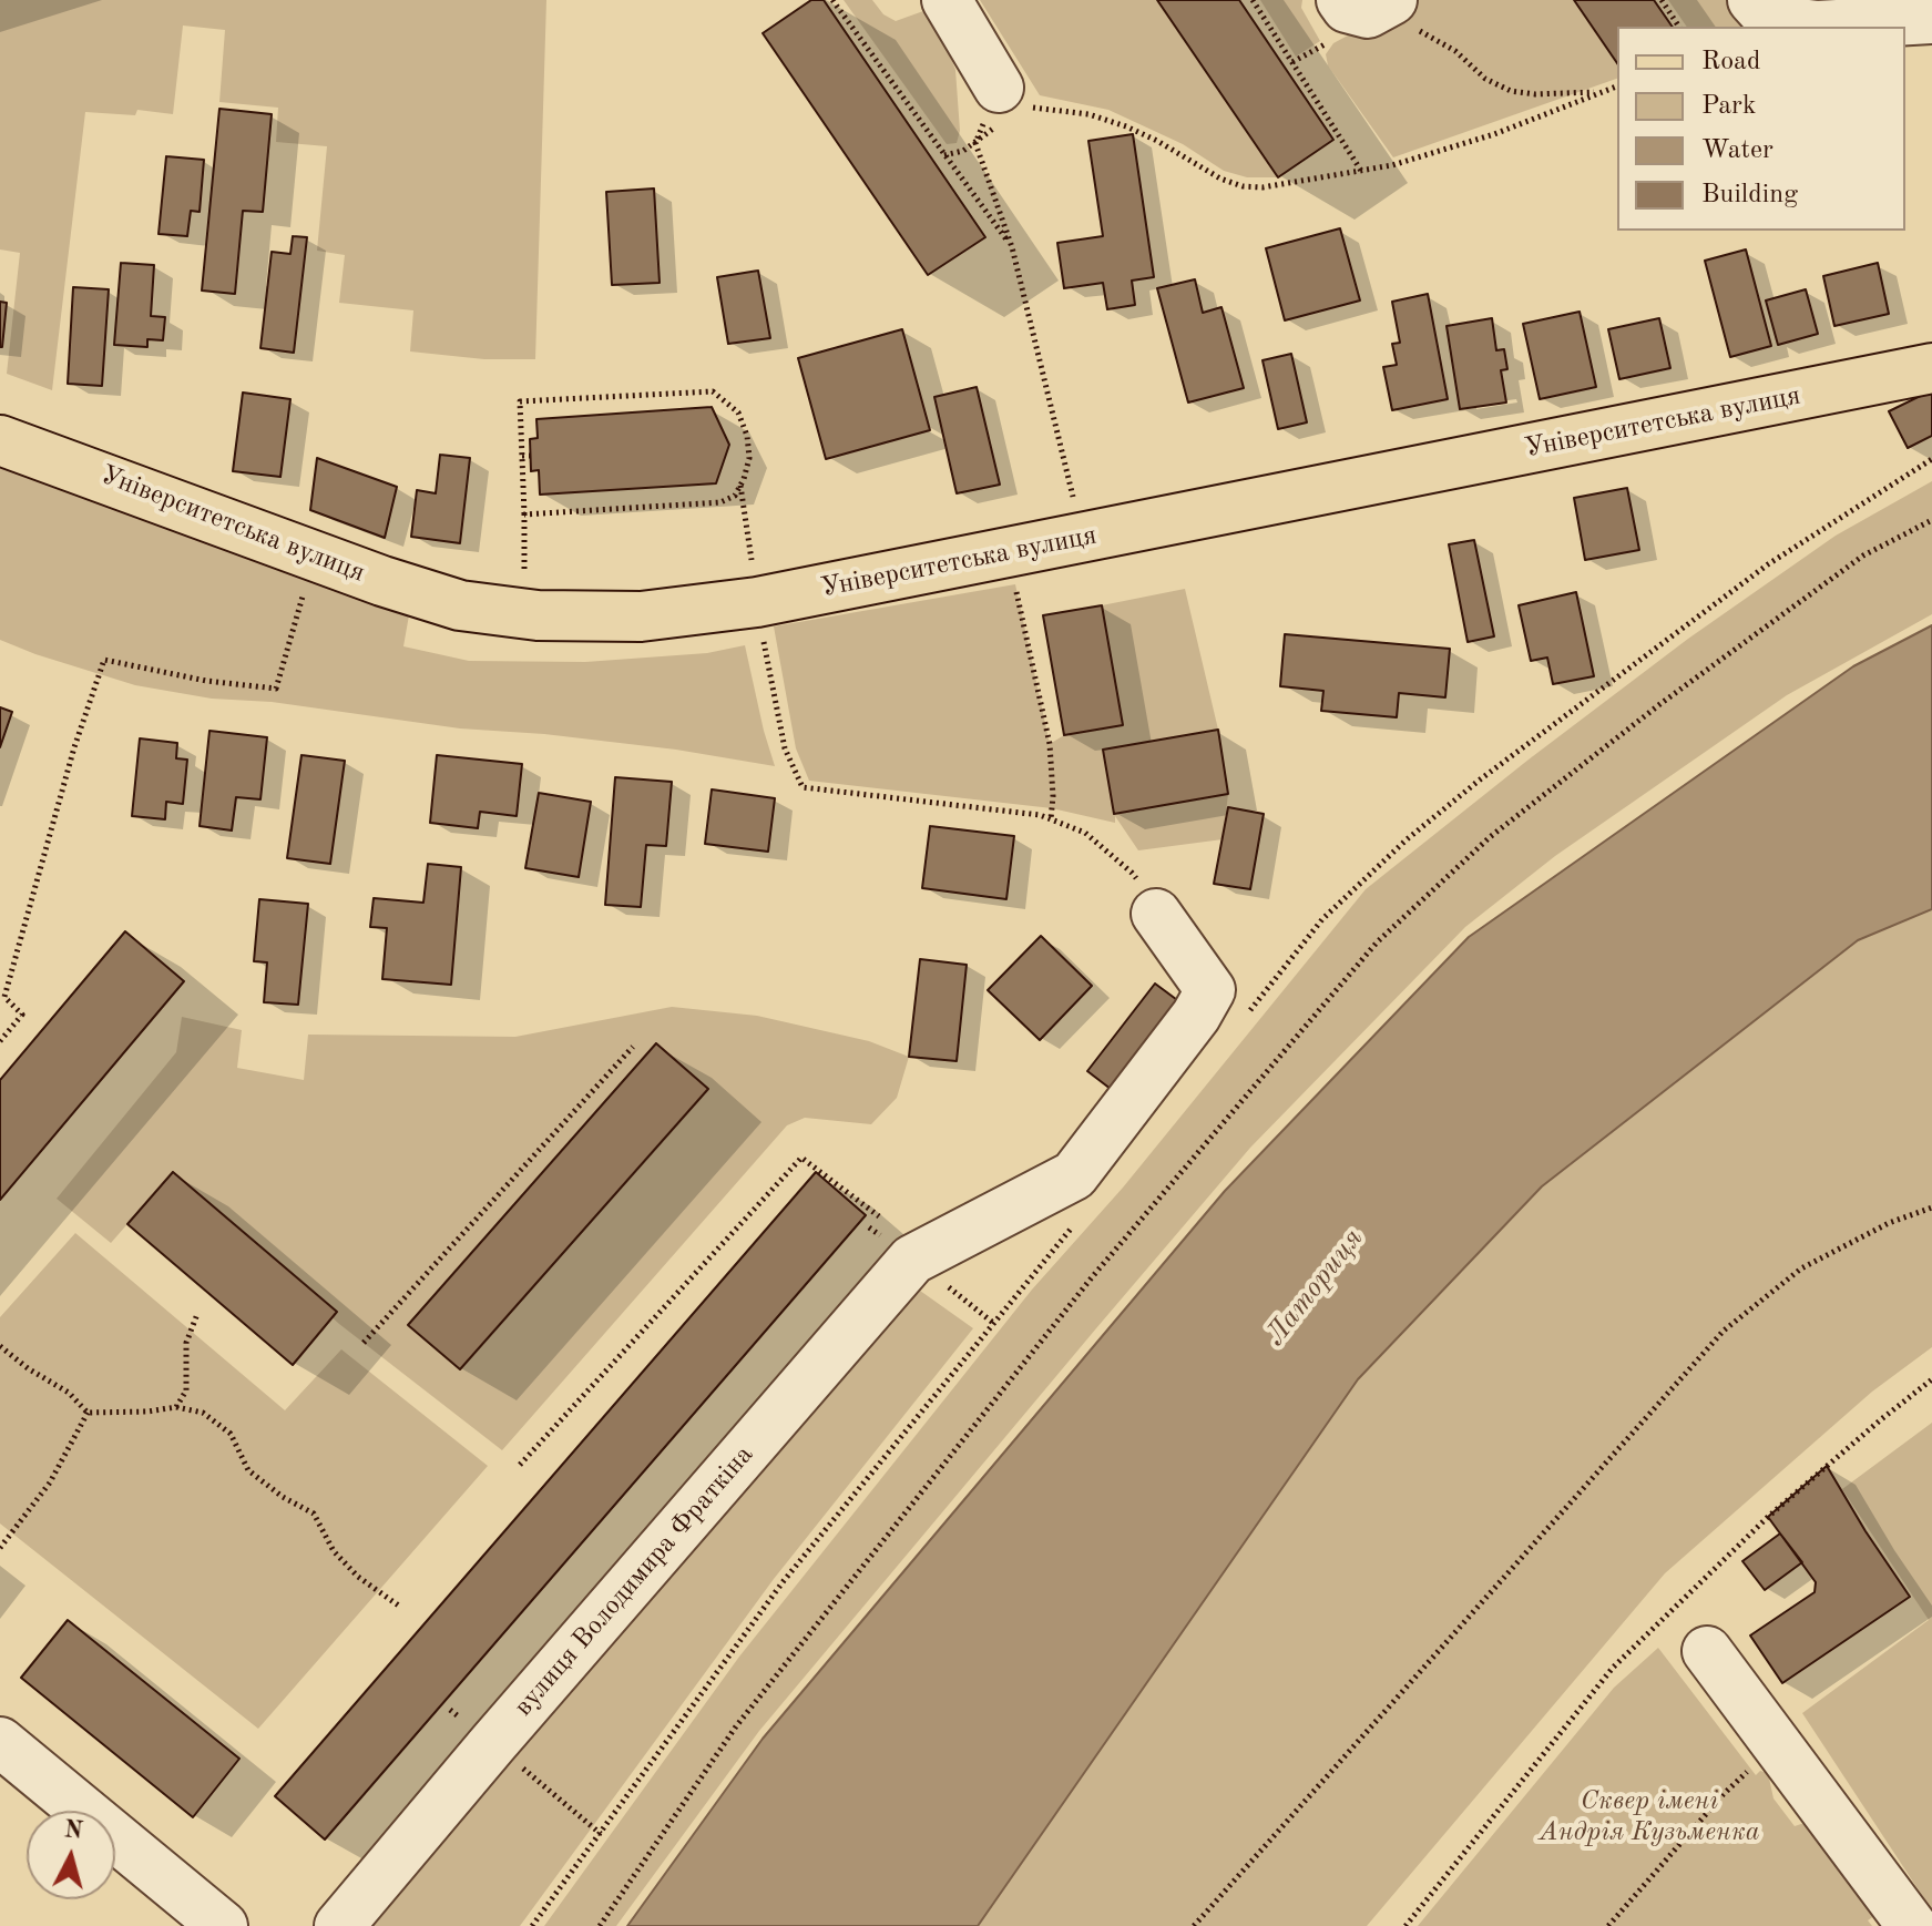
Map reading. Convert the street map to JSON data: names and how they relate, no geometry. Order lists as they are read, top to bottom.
{
  "streets": {
    "main road": ["Університетська вулиця"],
    "street": ["вулиця Володимира Фраткіна"]
  },
  "water": ["Латориця"],
  "parks": ["Сквер імені Андрія Кузьменка"],
  "legend": [
    "Road",
    "Park",
    "Water",
    "Building"
  ],
  "north": "top"
}
